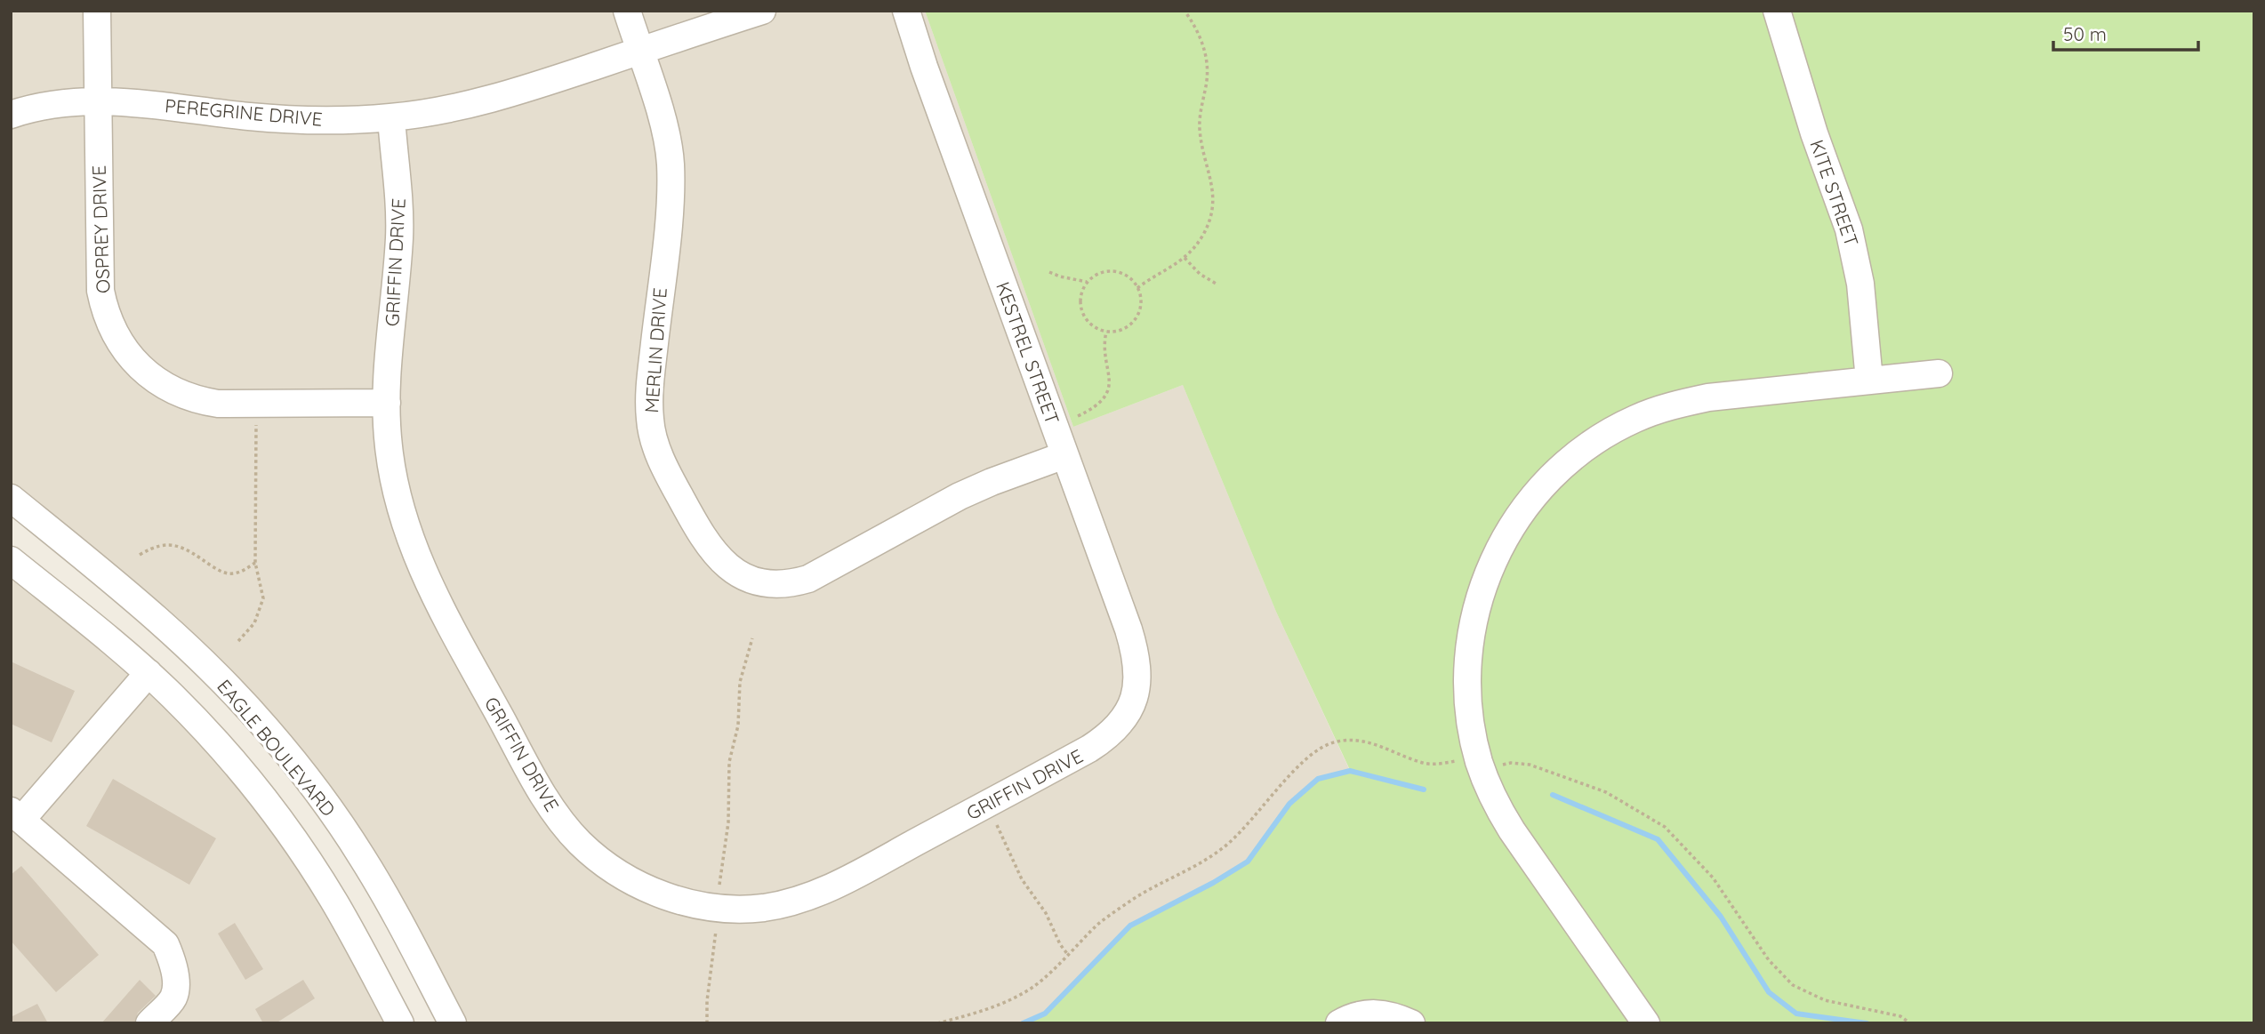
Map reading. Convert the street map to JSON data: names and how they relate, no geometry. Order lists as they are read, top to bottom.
{
  "streets": {
    "street": [
      "PEREGRINE DRIVE",
      "KITE STREET",
      "OSPREY DRIVE",
      "GRIFFIN DRIVE",
      "MERLIN DRIVE",
      "KESTREL STREET",
      "EAGLE BOULEVARD"
    ]
  },
  "crossings": [
    ["PEREGRINE DRIVE", "OSPREY DRIVE"],
    ["PEREGRINE DRIVE", "GRIFFIN DRIVE"],
    ["PEREGRINE DRIVE", "MERLIN DRIVE"],
    ["OSPREY DRIVE", "GRIFFIN DRIVE"],
    ["GRIFFIN DRIVE", "KESTREL STREET"],
    ["MERLIN DRIVE", "KESTREL STREET"]
  ],
  "scale_bar": "50 m"
}
